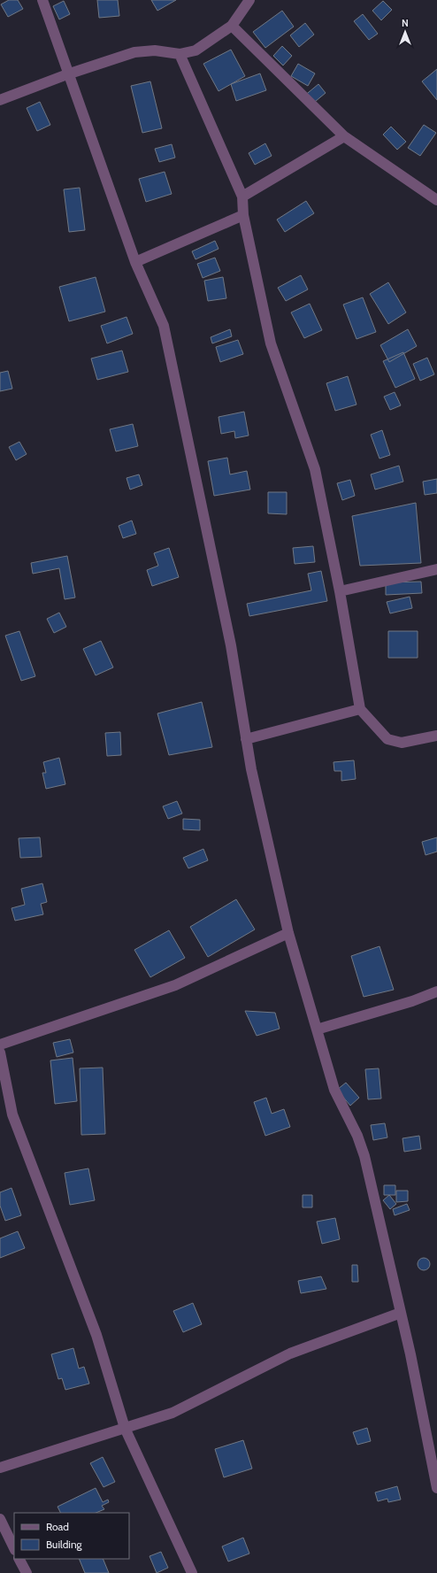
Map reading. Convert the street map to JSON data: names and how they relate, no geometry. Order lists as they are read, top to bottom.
{
  "legend": ["Road", "Building"],
  "north": "top"
}
